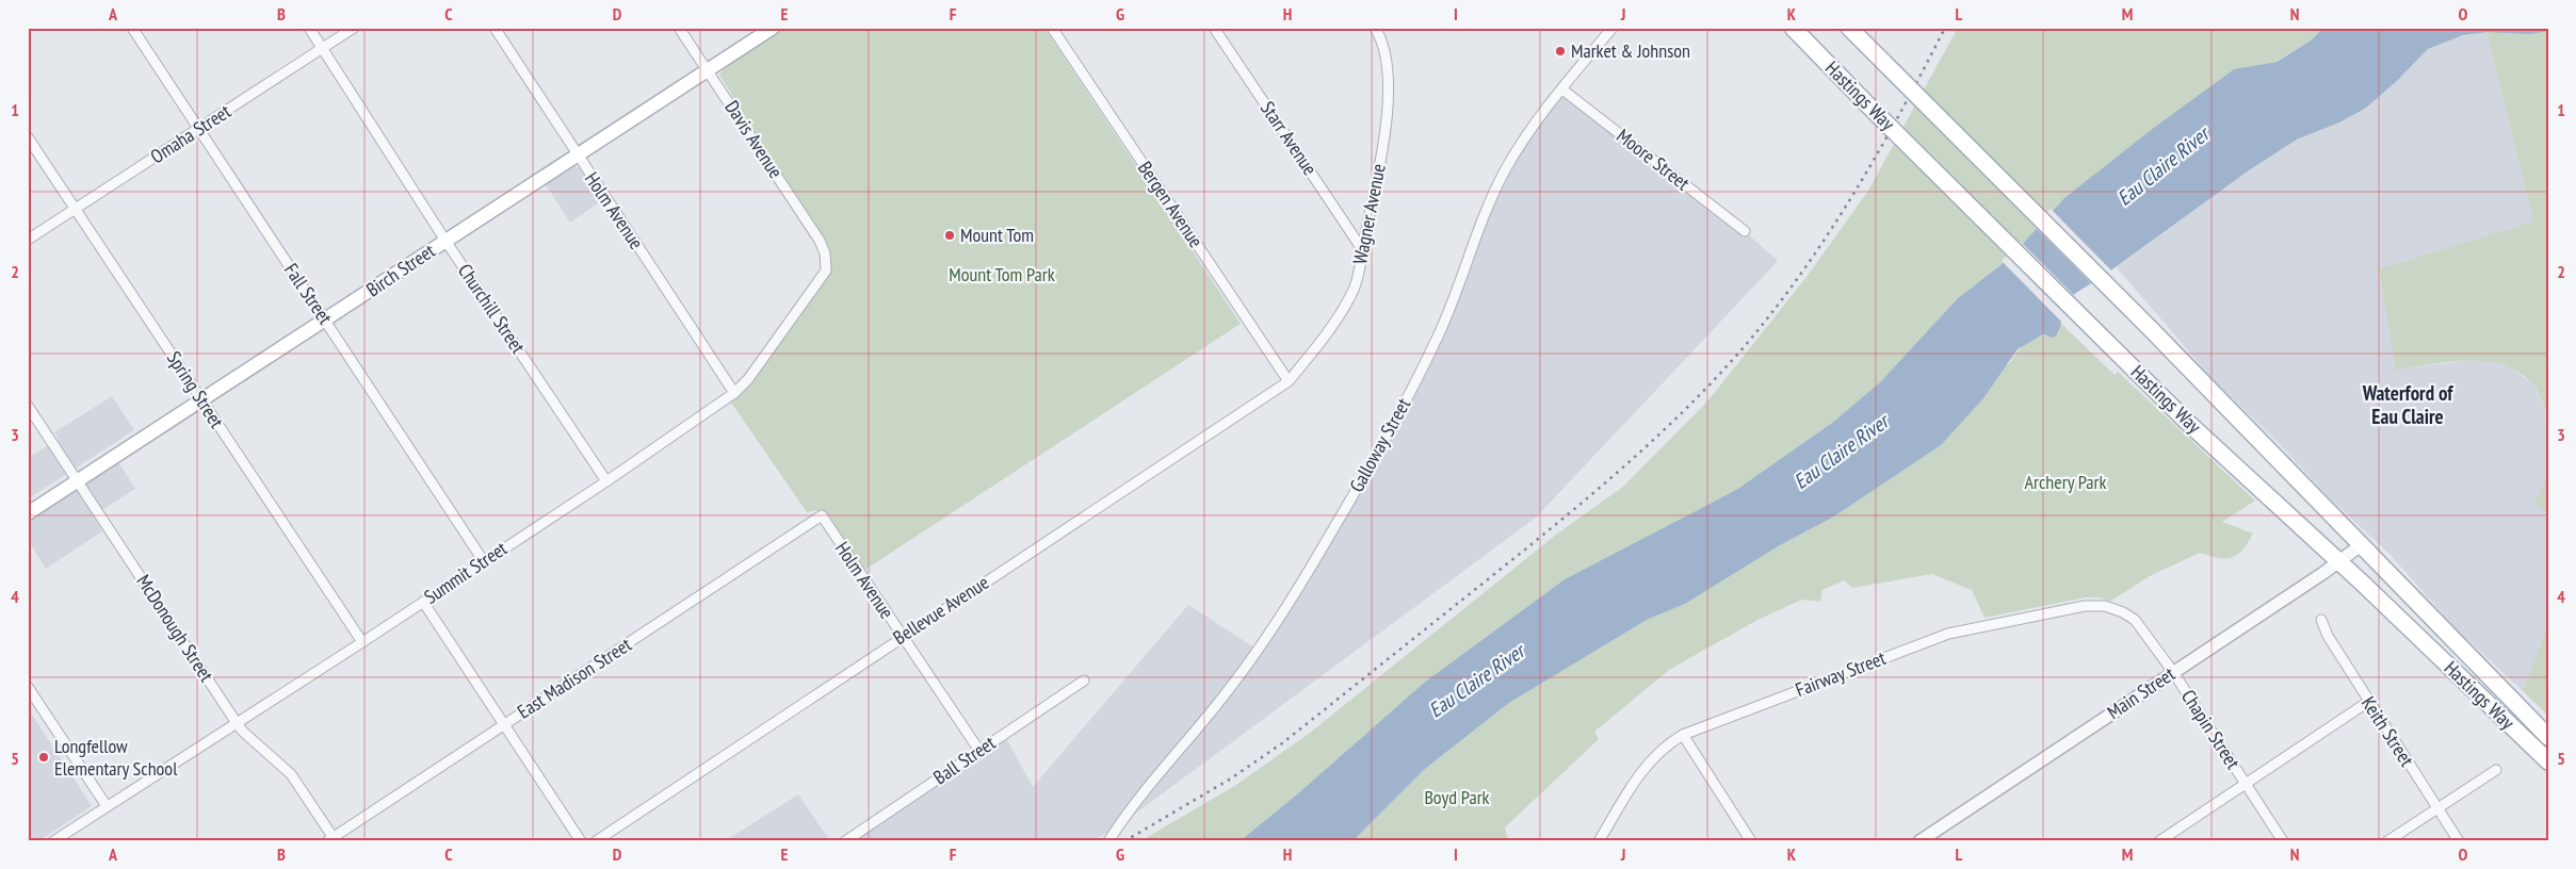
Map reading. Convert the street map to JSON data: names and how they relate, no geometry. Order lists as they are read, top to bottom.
{
  "streets": {
    "main road": ["Hastings Way", "Birch Street"],
    "street": [
      "Omaha Street",
      "Starr Avenue",
      "Davis Avenue",
      "Moore Street",
      "Bergen Avenue",
      "Holm Avenue",
      "Wagner Avenue",
      "Fall Street",
      "Churchill Street",
      "Spring Street",
      "Galloway Street",
      "Summit Street",
      "Bellevue Avenue",
      "McDonough Street",
      "Fairway Street",
      "East Madison Street",
      "Main Street",
      "Chapin Street",
      "Keith Street",
      "Ball Street"
    ]
  },
  "crossings": [
    ["Hastings Way", "Main Street"],
    ["Omaha Street", "Fall Street"],
    ["Omaha Street", "Churchill Street"],
    ["Omaha Street", "Spring Street"],
    ["Starr Avenue", "Wagner Avenue"],
    ["Davis Avenue", "Birch Street"],
    ["Davis Avenue", "Summit Street"],
    ["Moore Street", "Galloway Street"],
    ["Bergen Avenue", "Wagner Avenue"],
    ["Bergen Avenue", "Bellevue Avenue"],
    ["Holm Avenue", "Birch Street"],
    ["Holm Avenue", "Summit Street"],
    ["Holm Avenue", "Bellevue Avenue"],
    ["Holm Avenue", "East Madison Street"],
    ["Holm Avenue", "Ball Street"],
    ["Wagner Avenue", "Bellevue Avenue"],
    ["Birch Street", "Fall Street"],
    ["Birch Street", "Churchill Street"],
    ["Birch Street", "Spring Street"],
    ["Birch Street", "McDonough Street"],
    ["Fall Street", "Summit Street"],
    ["Churchill Street", "Summit Street"],
    ["Spring Street", "Summit Street"],
    ["Summit Street", "McDonough Street"],
    ["McDonough Street", "East Madison Street"],
    ["Fairway Street", "Chapin Street"],
    ["Main Street", "Chapin Street"]
  ],
  "districts": ["Waterford of Eau Claire"],
  "water": ["Eau Claire River"],
  "parks": ["Mount Tom Park", "Archery Park", "Boyd Park"],
  "places": ["Market & Johnson", "Mount Tom", "Longfellow Elementary School"],
  "grid": {
    "columns": [
      "A",
      "B",
      "C",
      "D",
      "E",
      "F",
      "G",
      "H",
      "I",
      "J",
      "K",
      "L",
      "M",
      "N",
      "O"
    ],
    "rows": [
      "1",
      "2",
      "3",
      "4",
      "5"
    ]
  }
}
